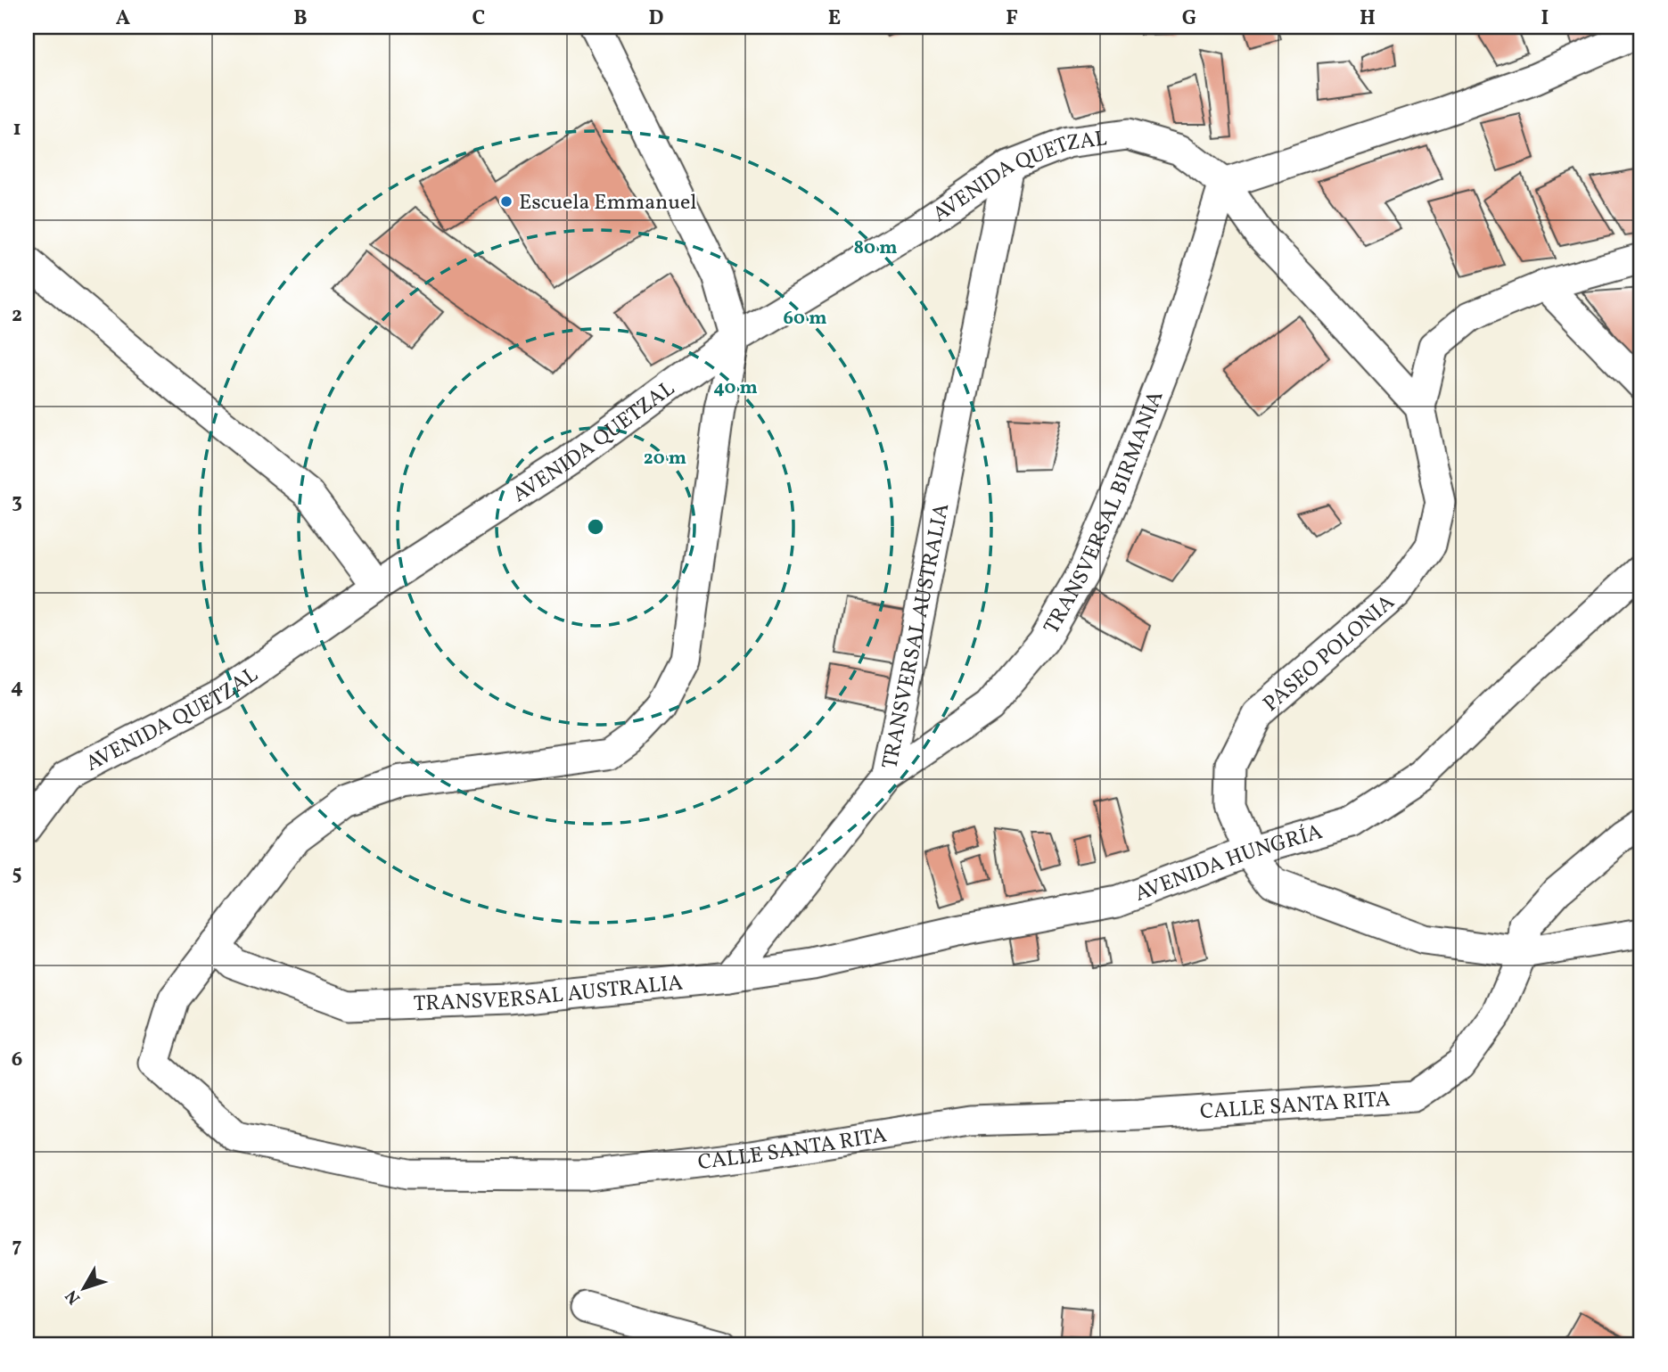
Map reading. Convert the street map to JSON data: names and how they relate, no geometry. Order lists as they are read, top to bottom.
{
  "streets": {
    "street": [
      "AVENIDA QUETZAL",
      "TRANSVERSAL BIRMANIA",
      "TRANSVERSAL AUSTRALIA",
      "PASEO POLONIA",
      "AVENIDA HUNGRÍA",
      "CALLE SANTA RITA"
    ]
  },
  "crossings": [
    ["AVENIDA QUETZAL", "TRANSVERSAL BIRMANIA"],
    ["AVENIDA QUETZAL", "TRANSVERSAL AUSTRALIA"],
    ["TRANSVERSAL BIRMANIA", "TRANSVERSAL AUSTRALIA"],
    ["TRANSVERSAL AUSTRALIA", "AVENIDA HUNGRÍA"],
    ["TRANSVERSAL AUSTRALIA", "CALLE SANTA RITA"],
    ["PASEO POLONIA", "AVENIDA HUNGRÍA"],
    ["PASEO POLONIA", "CALLE SANTA RITA"]
  ],
  "places": ["Escuela Emmanuel"],
  "north": "bottom left",
  "grid": {
    "columns": [
      "A",
      "B",
      "C",
      "D",
      "E",
      "F",
      "G",
      "H",
      "I"
    ],
    "rows": [
      "1",
      "2",
      "3",
      "4",
      "5",
      "6",
      "7"
    ]
  },
  "rings": [
    "80 m",
    "60 m",
    "40 m",
    "20 m"
  ]
}
